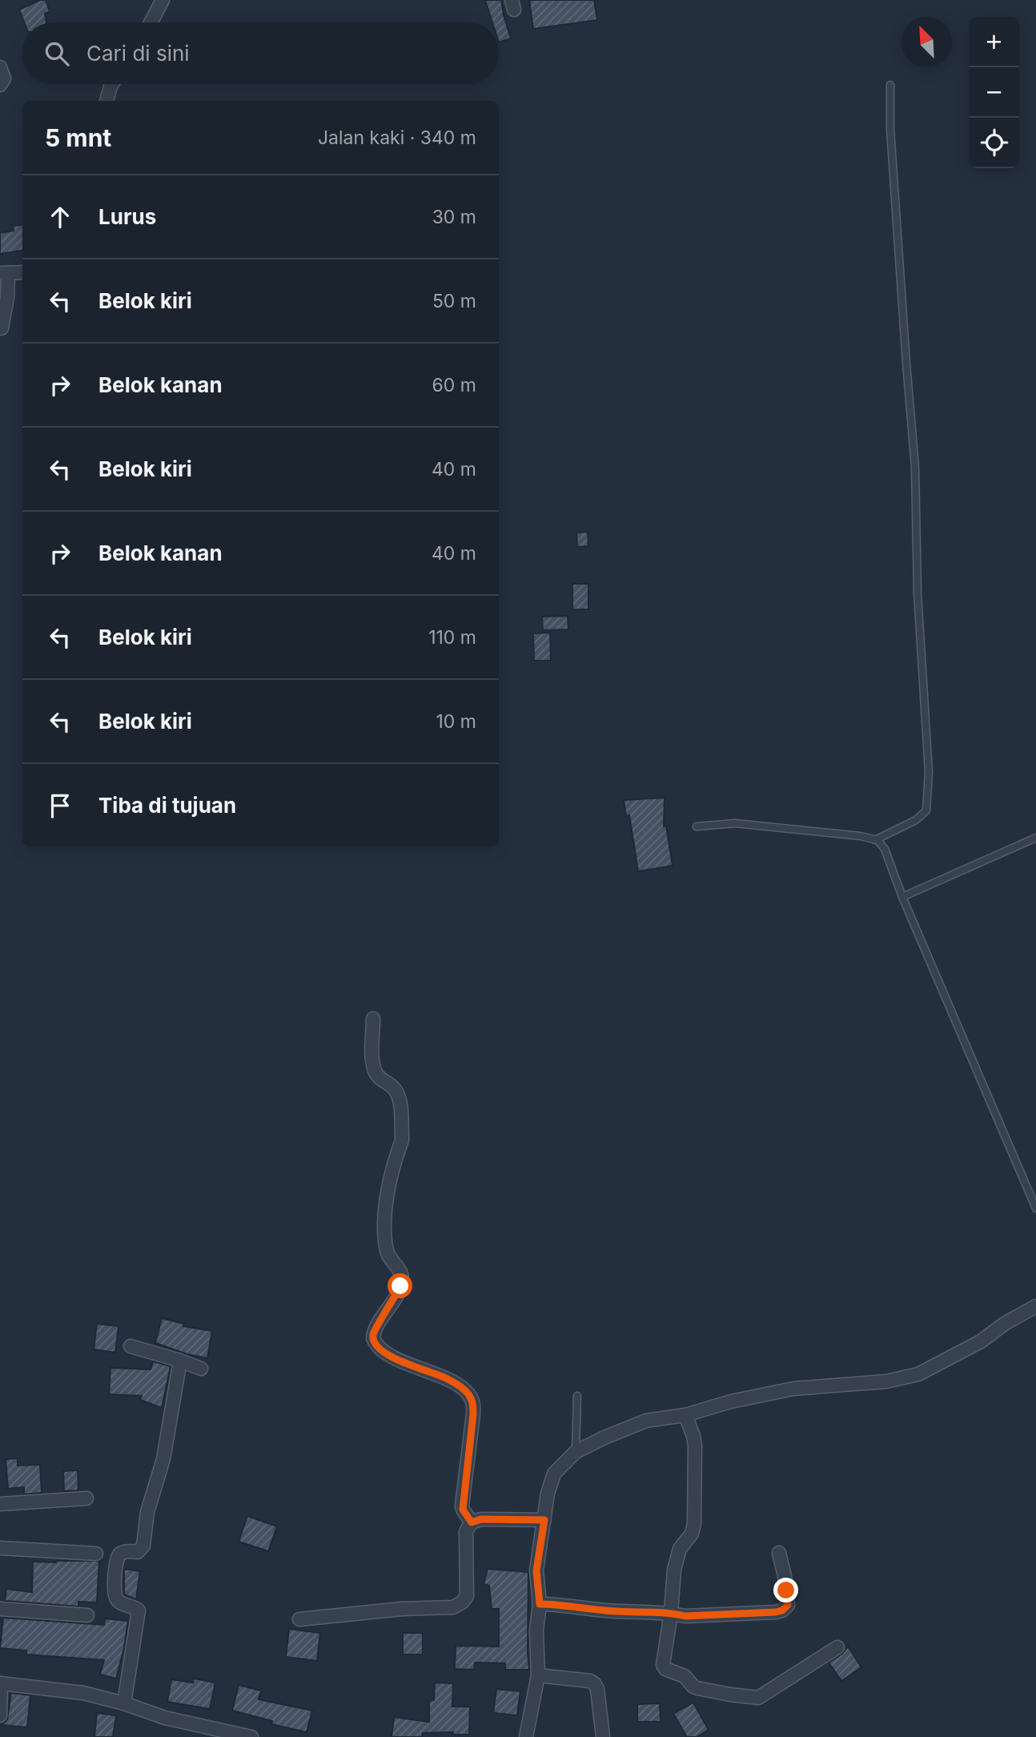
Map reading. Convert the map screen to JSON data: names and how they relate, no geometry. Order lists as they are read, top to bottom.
{
  "north": "top left",
  "page": {
    "map_buttons": ["+", "−"],
    "search": "Cari di sini",
    "heading": ["5 mnt", "Jalan kaki · 340 m"],
    "list": [
      ["Lurus", "30 m"],
      ["Belok kiri", "50 m"],
      ["Belok kanan", "60 m"],
      ["Belok kiri", "40 m"],
      ["Belok kanan", "40 m"],
      ["Belok kiri", "110 m"],
      ["Belok kiri", "10 m"],
      "Tiba di tujuan"
    ]
  }
}
